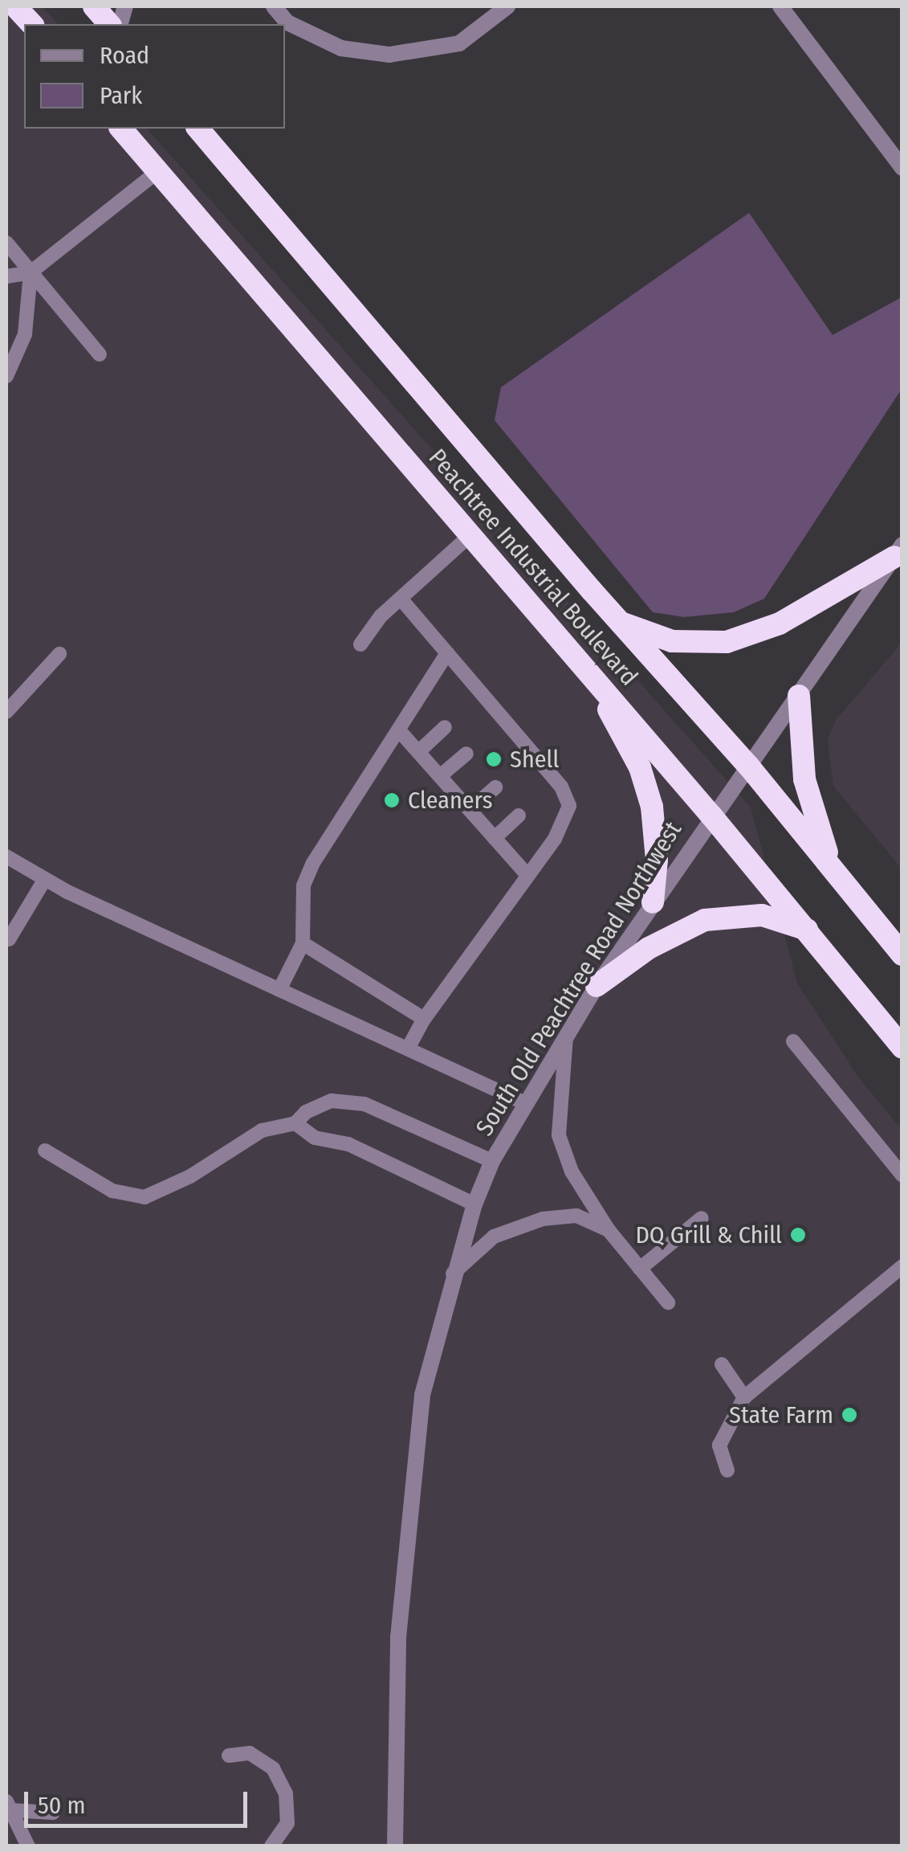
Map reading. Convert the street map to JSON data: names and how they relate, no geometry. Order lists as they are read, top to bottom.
{
  "streets": {
    "highway": ["Peachtree Industrial Boulevard"],
    "street": ["South Old Peachtree Road Northwest"]
  },
  "crossings": [
    ["Peachtree Industrial Boulevard", "South Old Peachtree Road Northwest"]
  ],
  "places": [
    "Shell",
    "Cleaners",
    "DQ Grill & Chill",
    "State Farm"
  ],
  "legend": ["Road", "Park"],
  "scale_bar": "50 m"
}
